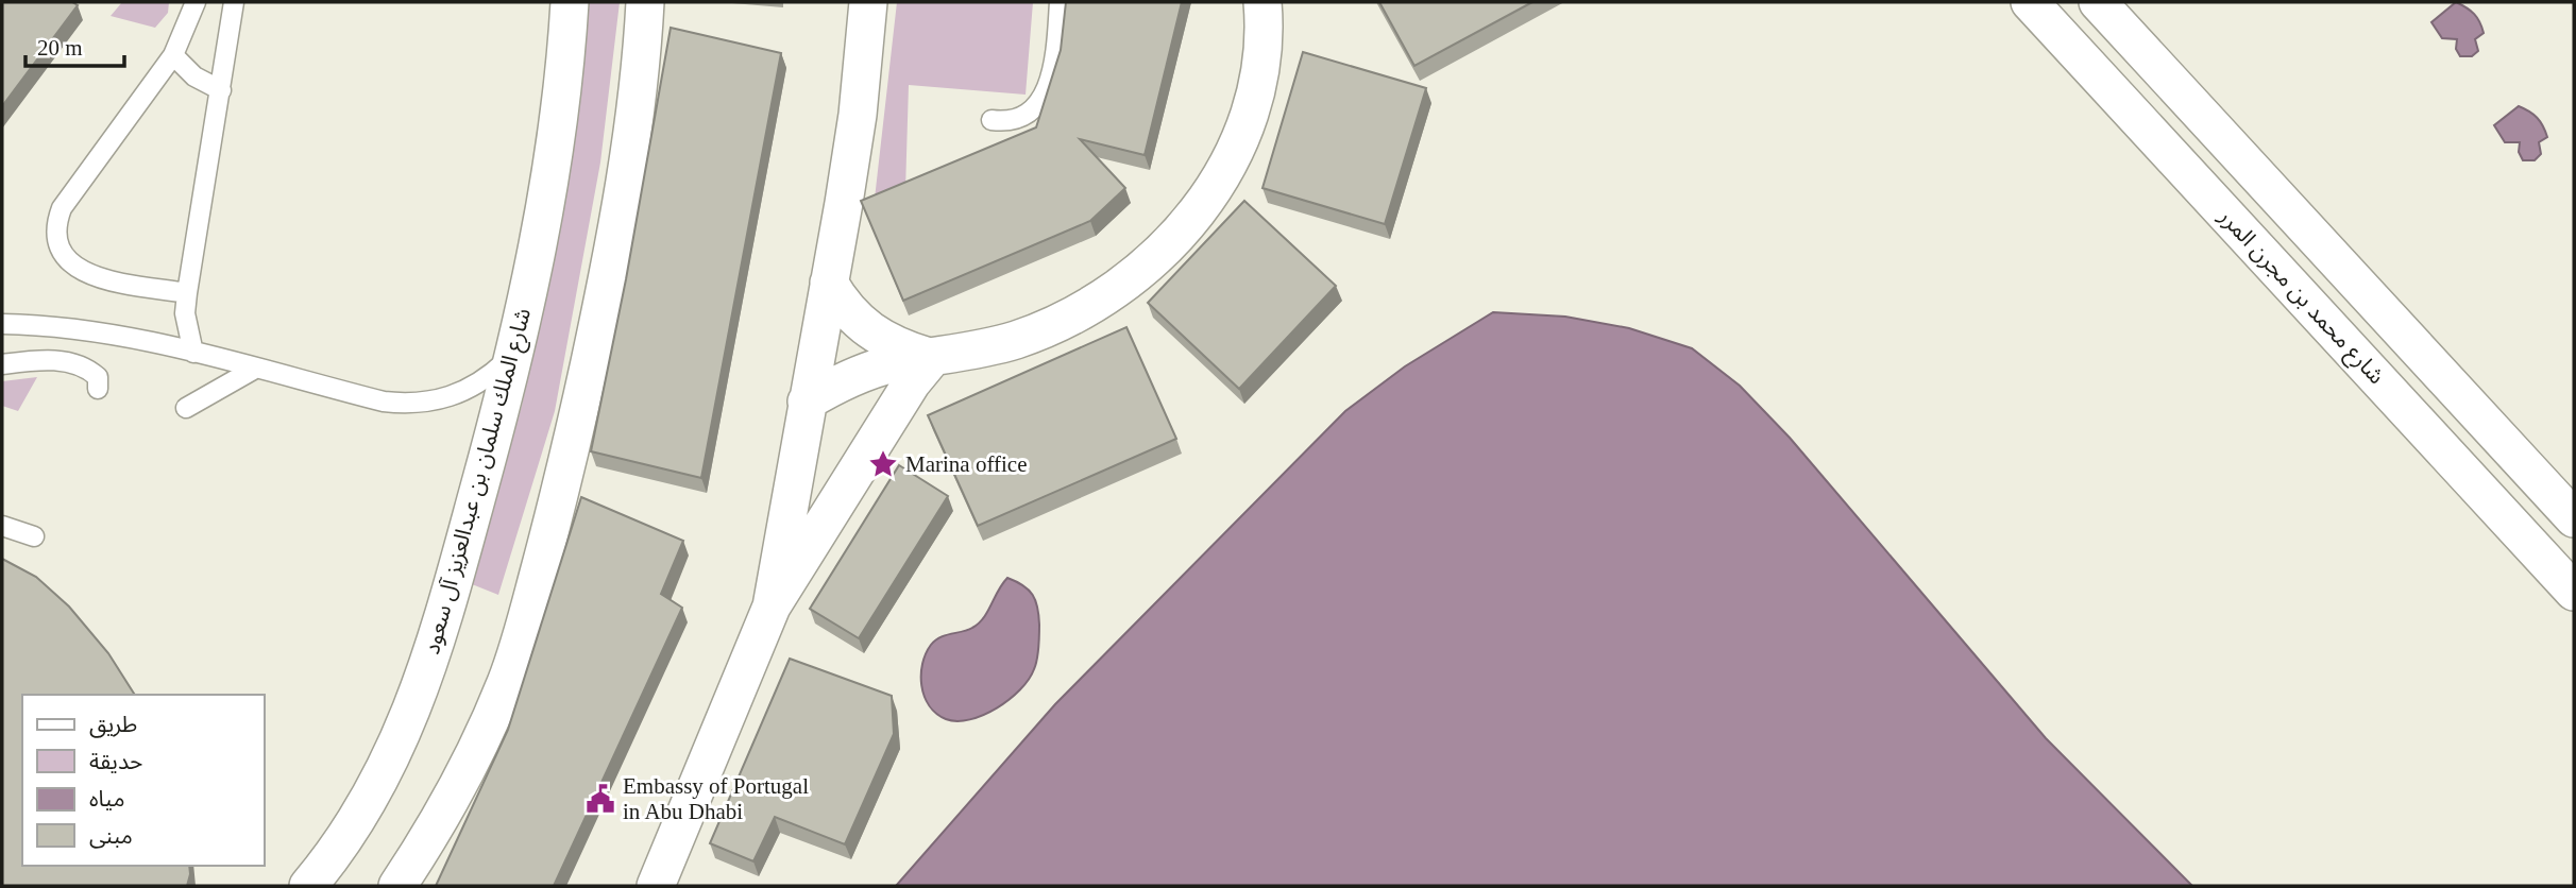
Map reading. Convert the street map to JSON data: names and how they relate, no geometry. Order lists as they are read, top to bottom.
{
  "streets": {
    "street": ["شارع محمد بن مجرن المرر", "شارع الملك سلمان بن عبدالعزيز آل سعود"]
  },
  "places": {
    "place": ["Marina office"],
    "public building": ["Embassy of Portugal in Abu Dhabi"]
  },
  "legend": [
    "طريق",
    "حديقة",
    "مياه",
    "مبنى"
  ],
  "scale_bar": "20 m"
}
